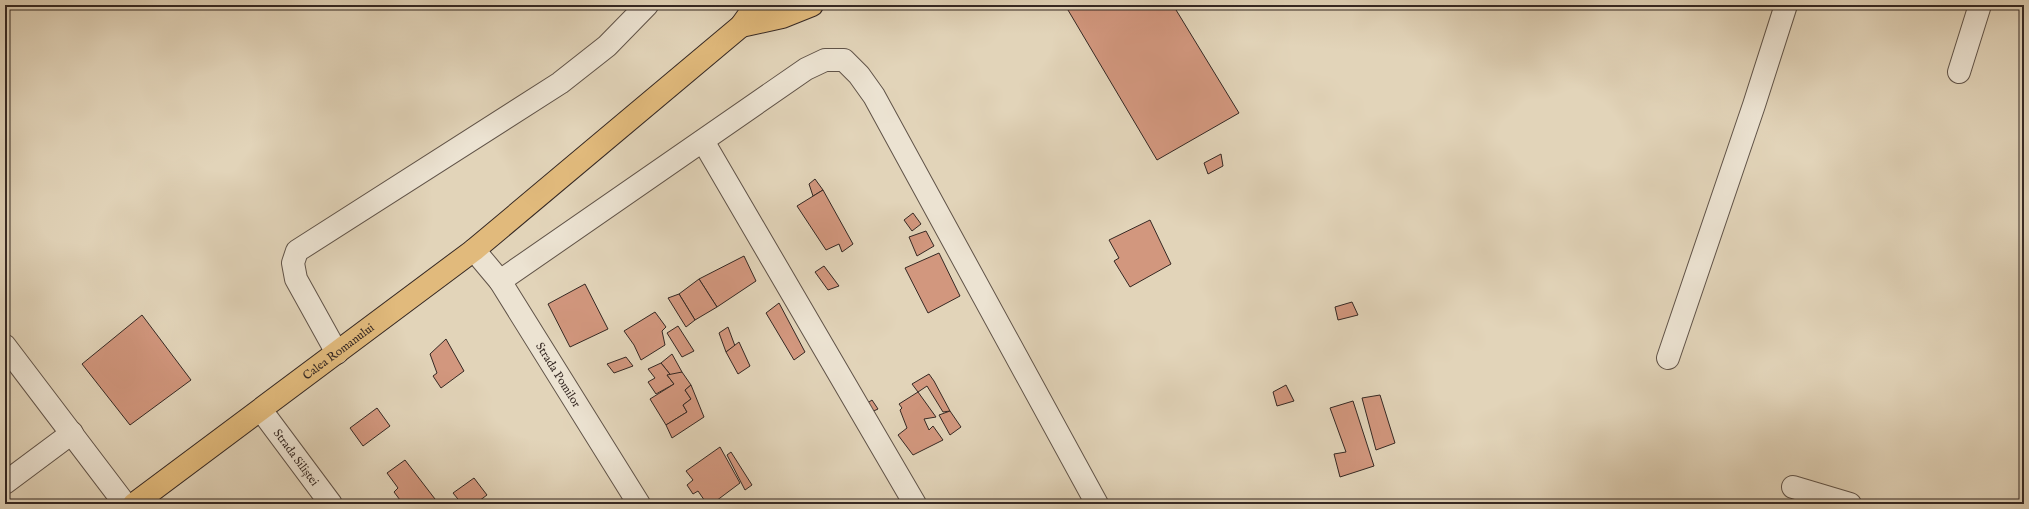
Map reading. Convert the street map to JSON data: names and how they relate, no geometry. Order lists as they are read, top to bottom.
{
  "streets": {
    "main road": ["Calea Romanului"],
    "street": ["Strada Pomilor", "Strada Siliștei"]
  },
  "crossings": [
    ["Calea Romanului", "Strada Pomilor"],
    ["Calea Romanului", "Strada Siliștei"]
  ]
}
